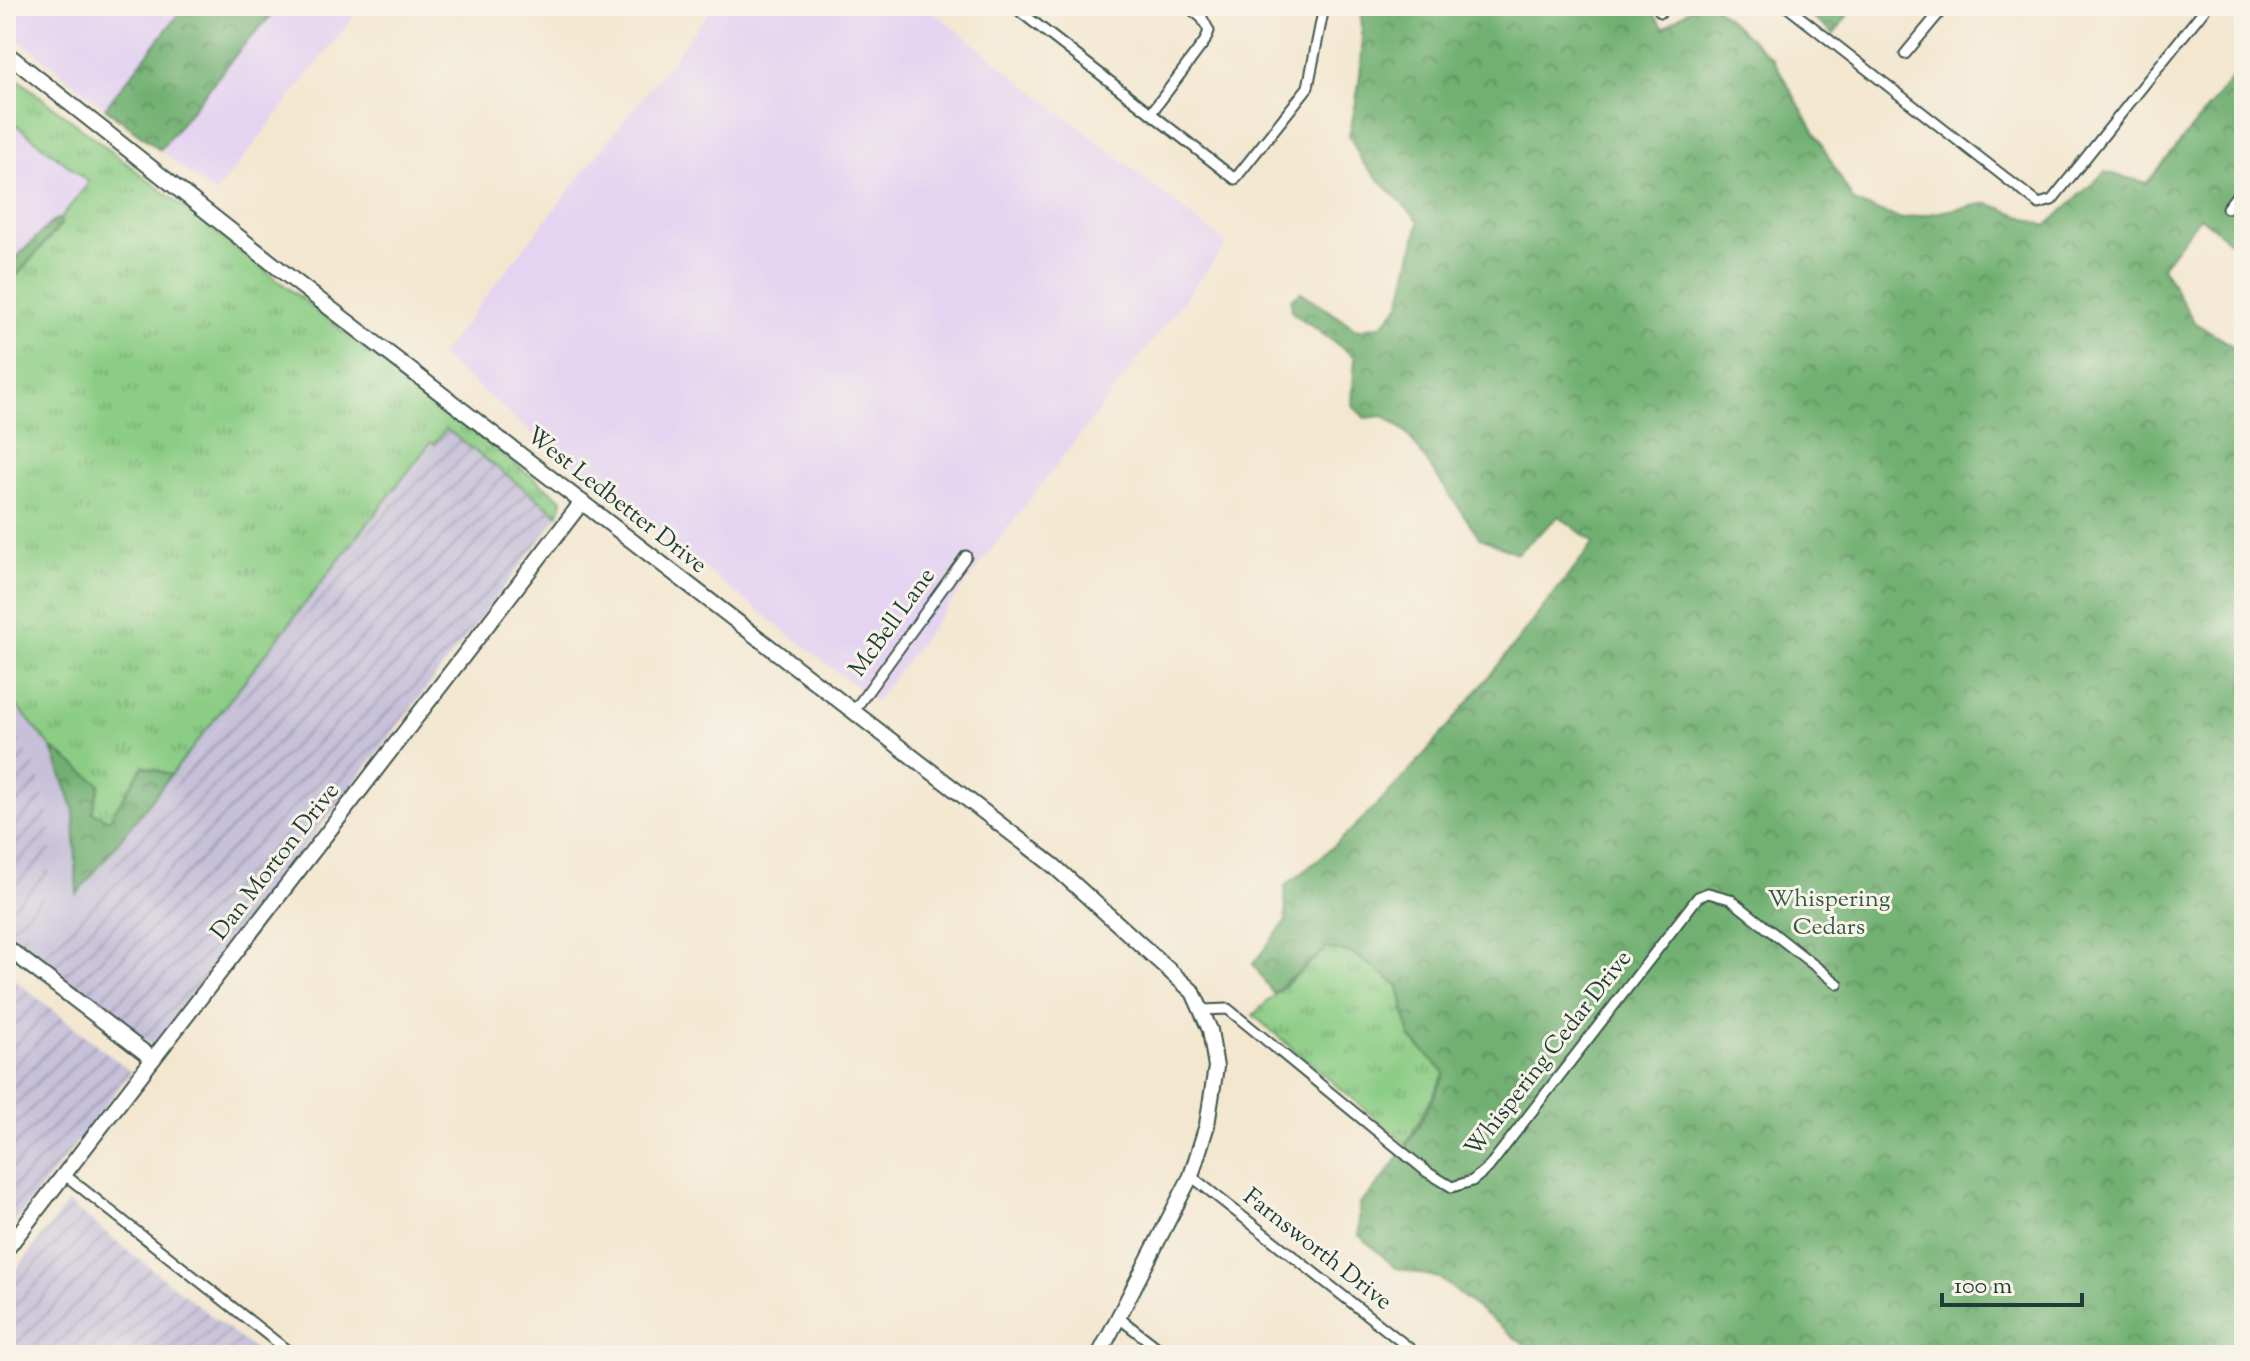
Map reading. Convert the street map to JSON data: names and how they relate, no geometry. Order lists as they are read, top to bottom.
{
  "streets": {
    "street": [
      "West Ledbetter Drive",
      "McBell Lane",
      "Dan Morton Drive",
      "Whispering Cedar Drive",
      "Farnsworth Drive"
    ]
  },
  "crossings": [
    ["West Ledbetter Drive", "McBell Lane"],
    ["West Ledbetter Drive", "Dan Morton Drive"],
    ["West Ledbetter Drive", "Whispering Cedar Drive"]
  ],
  "parks": ["Whispering Cedars"],
  "scale_bar": "100 m"
}
